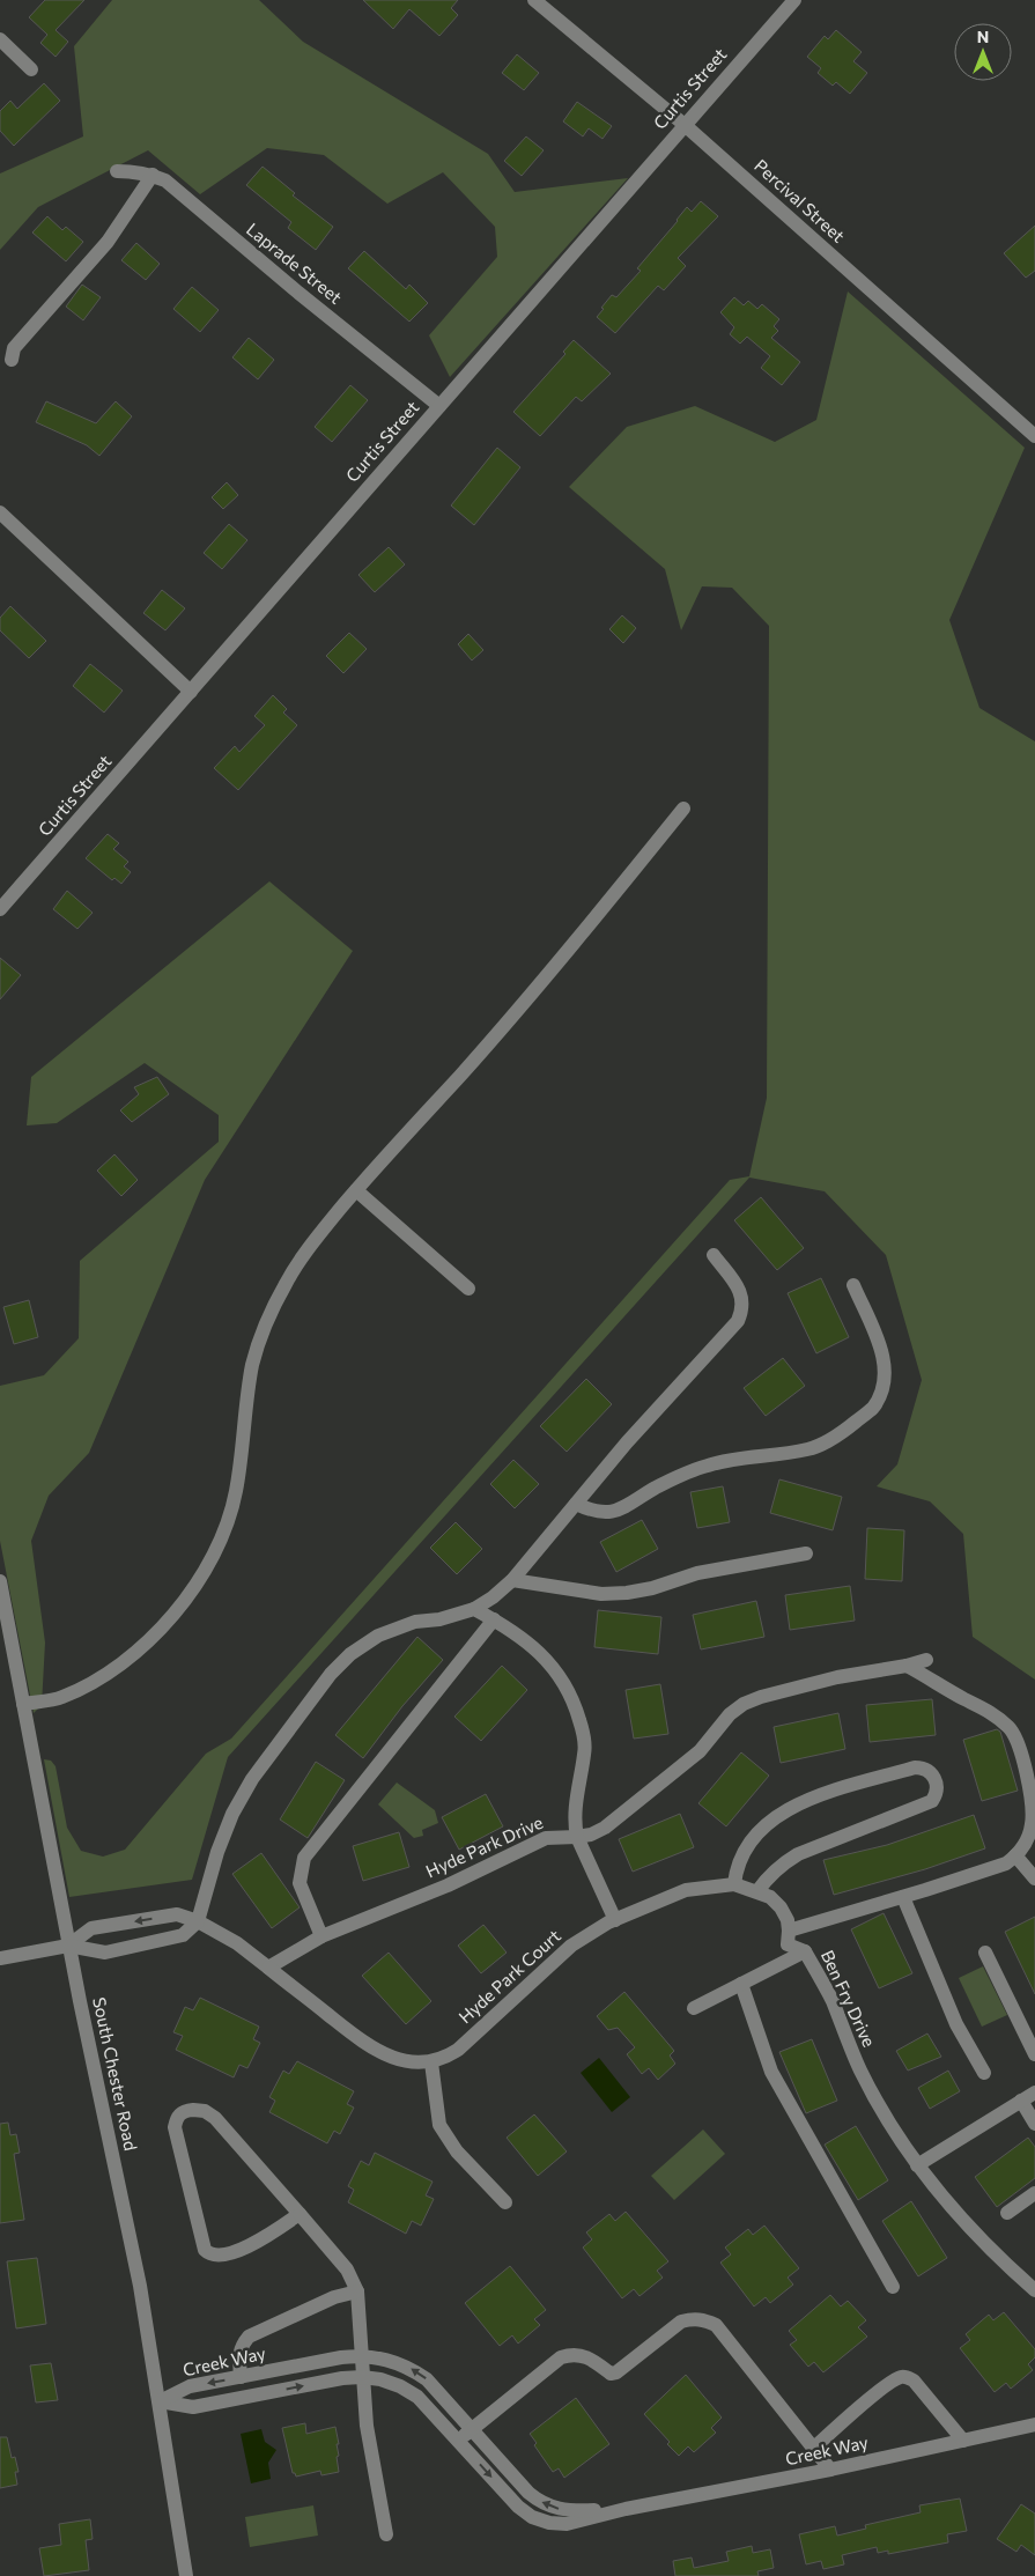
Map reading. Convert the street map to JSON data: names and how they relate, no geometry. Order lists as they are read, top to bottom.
{
  "streets": {
    "street": [
      "Curtis Street",
      "Percival Street",
      "Laprade Street",
      "Hyde Park Drive",
      "Hyde Park Court",
      "Ben Fry Drive",
      "South Chester Road",
      "Creek Way"
    ]
  },
  "crossings": [
    ["Curtis Street", "Percival Street"],
    ["Curtis Street", "Laprade Street"],
    ["Hyde Park Drive", "Hyde Park Court"],
    ["Hyde Park Court", "Ben Fry Drive"],
    ["South Chester Road", "Creek Way"]
  ],
  "north": "top"
}
